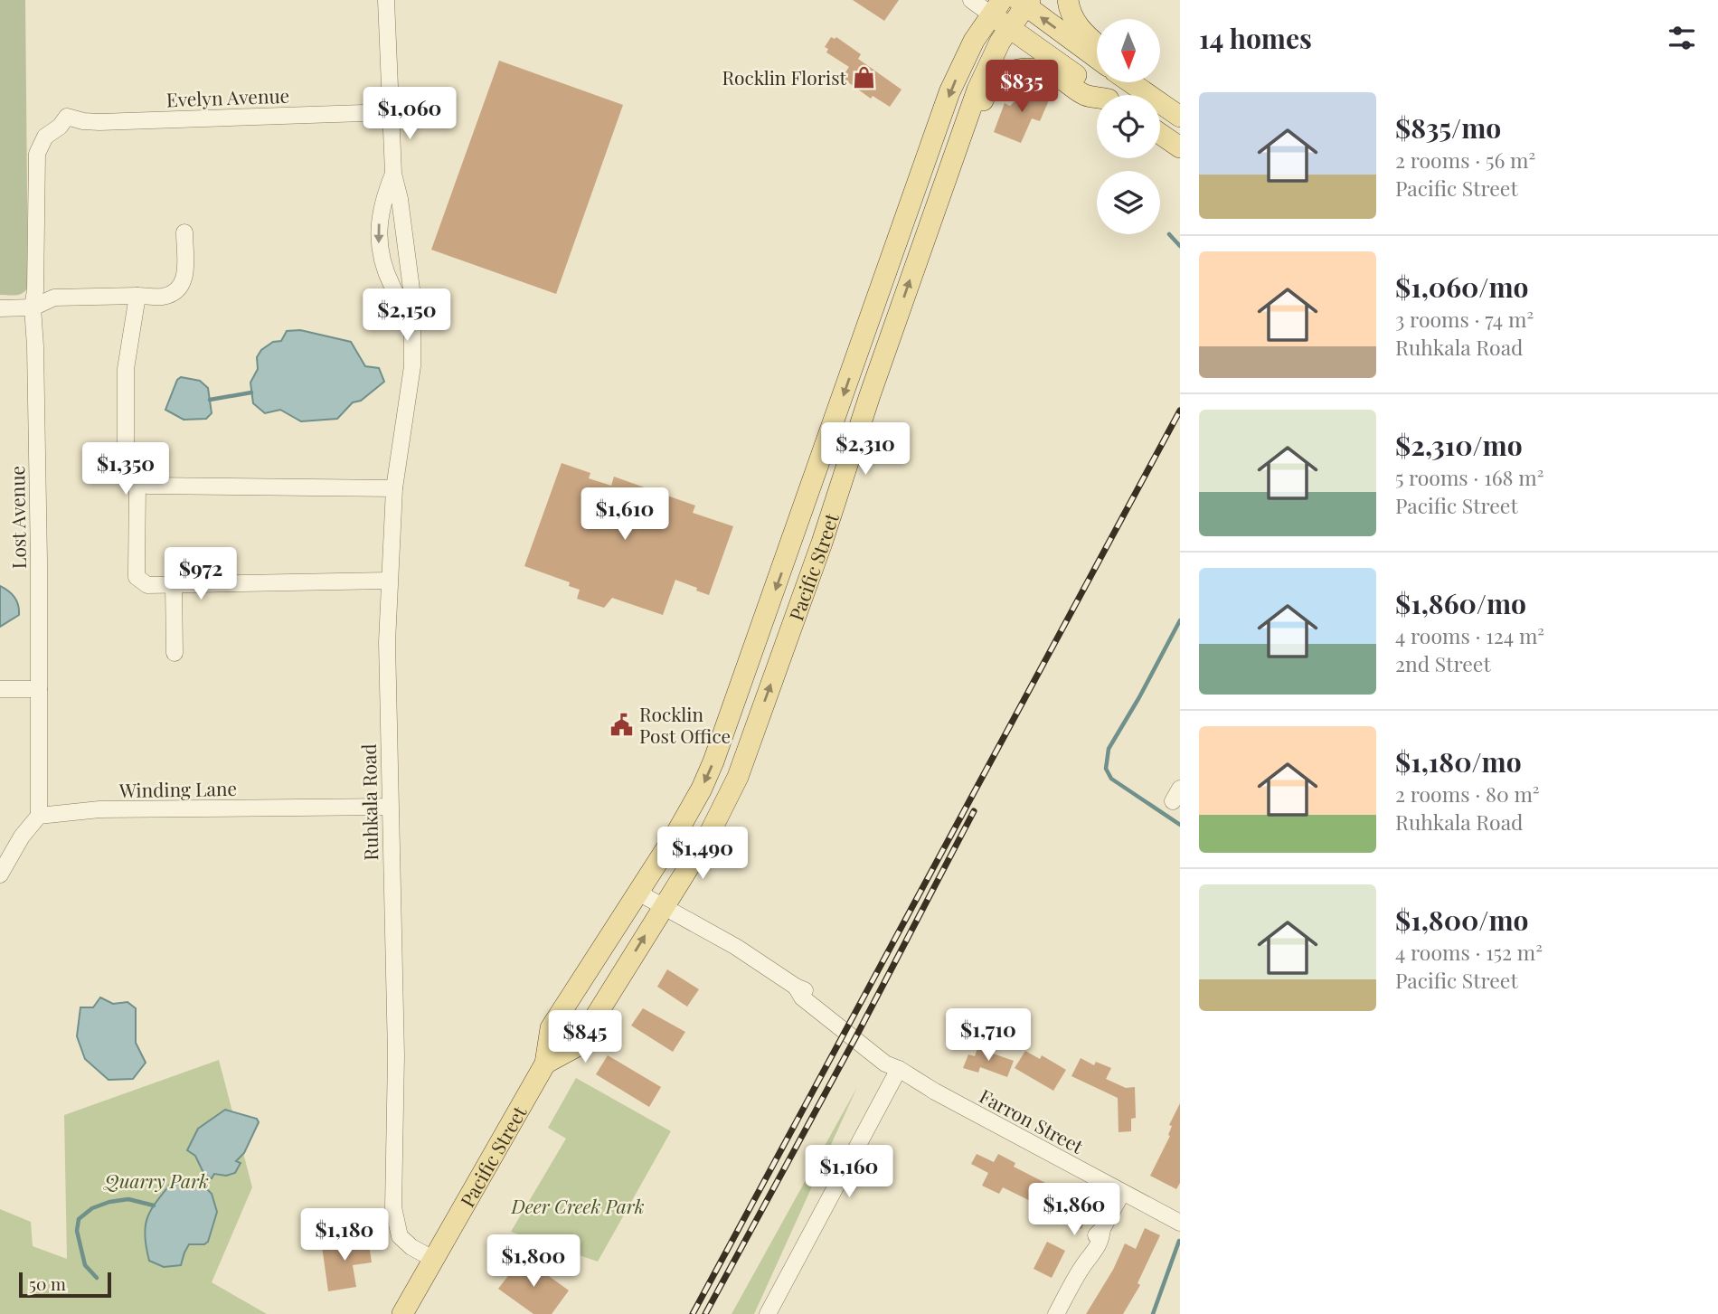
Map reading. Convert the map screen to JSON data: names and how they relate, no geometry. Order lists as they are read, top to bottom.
{
  "streets": {
    "main road": ["Pacific Street"],
    "street": [
      "Evelyn Avenue",
      "Lost Avenue",
      "Winding Lane",
      "Ruhkala Road",
      "Farron Street"
    ]
  },
  "crossings": [
    ["Evelyn Avenue", "Lost Avenue"],
    ["Evelyn Avenue", "Ruhkala Road"],
    ["Lost Avenue", "Winding Lane"],
    ["Pacific Street", "Ruhkala Road"],
    ["Pacific Street", "Farron Street"],
    ["Winding Lane", "Ruhkala Road"]
  ],
  "parks": ["Quarry Park", "Deer Creek Park"],
  "places": {
    "shop": ["Rocklin Florist"],
    "public building": ["Rocklin Post Office"]
  },
  "scale_bar": "50 m",
  "north": "bottom",
  "page": {
    "heading": "14 homes",
    "price": [
      "$835",
      "$1,060",
      "$2,150",
      "$2,310",
      "$1,350",
      "$1,610",
      "$972",
      "$1,490",
      "$1,710",
      "$845",
      "$1,160",
      "$1,860",
      "$1,180",
      "$1,800"
    ],
    "list": [
      {
        "name": "$835/mo",
        "note": "2 rooms · 56 m² · Pacific Street"
      },
      {
        "name": "$1,060/mo",
        "note": "3 rooms · 74 m² · Ruhkala Road"
      },
      {
        "name": "$2,310/mo",
        "note": "5 rooms · 168 m² · Pacific Street"
      },
      {
        "name": "$1,860/mo",
        "note": "4 rooms · 124 m² · 2nd Street"
      },
      {
        "name": "$1,180/mo",
        "note": "2 rooms · 80 m² · Ruhkala Road"
      },
      {
        "name": "$1,800/mo",
        "note": "4 rooms · 152 m² · Pacific Street"
      }
    ],
    "scale": "50 m"
  }
}
